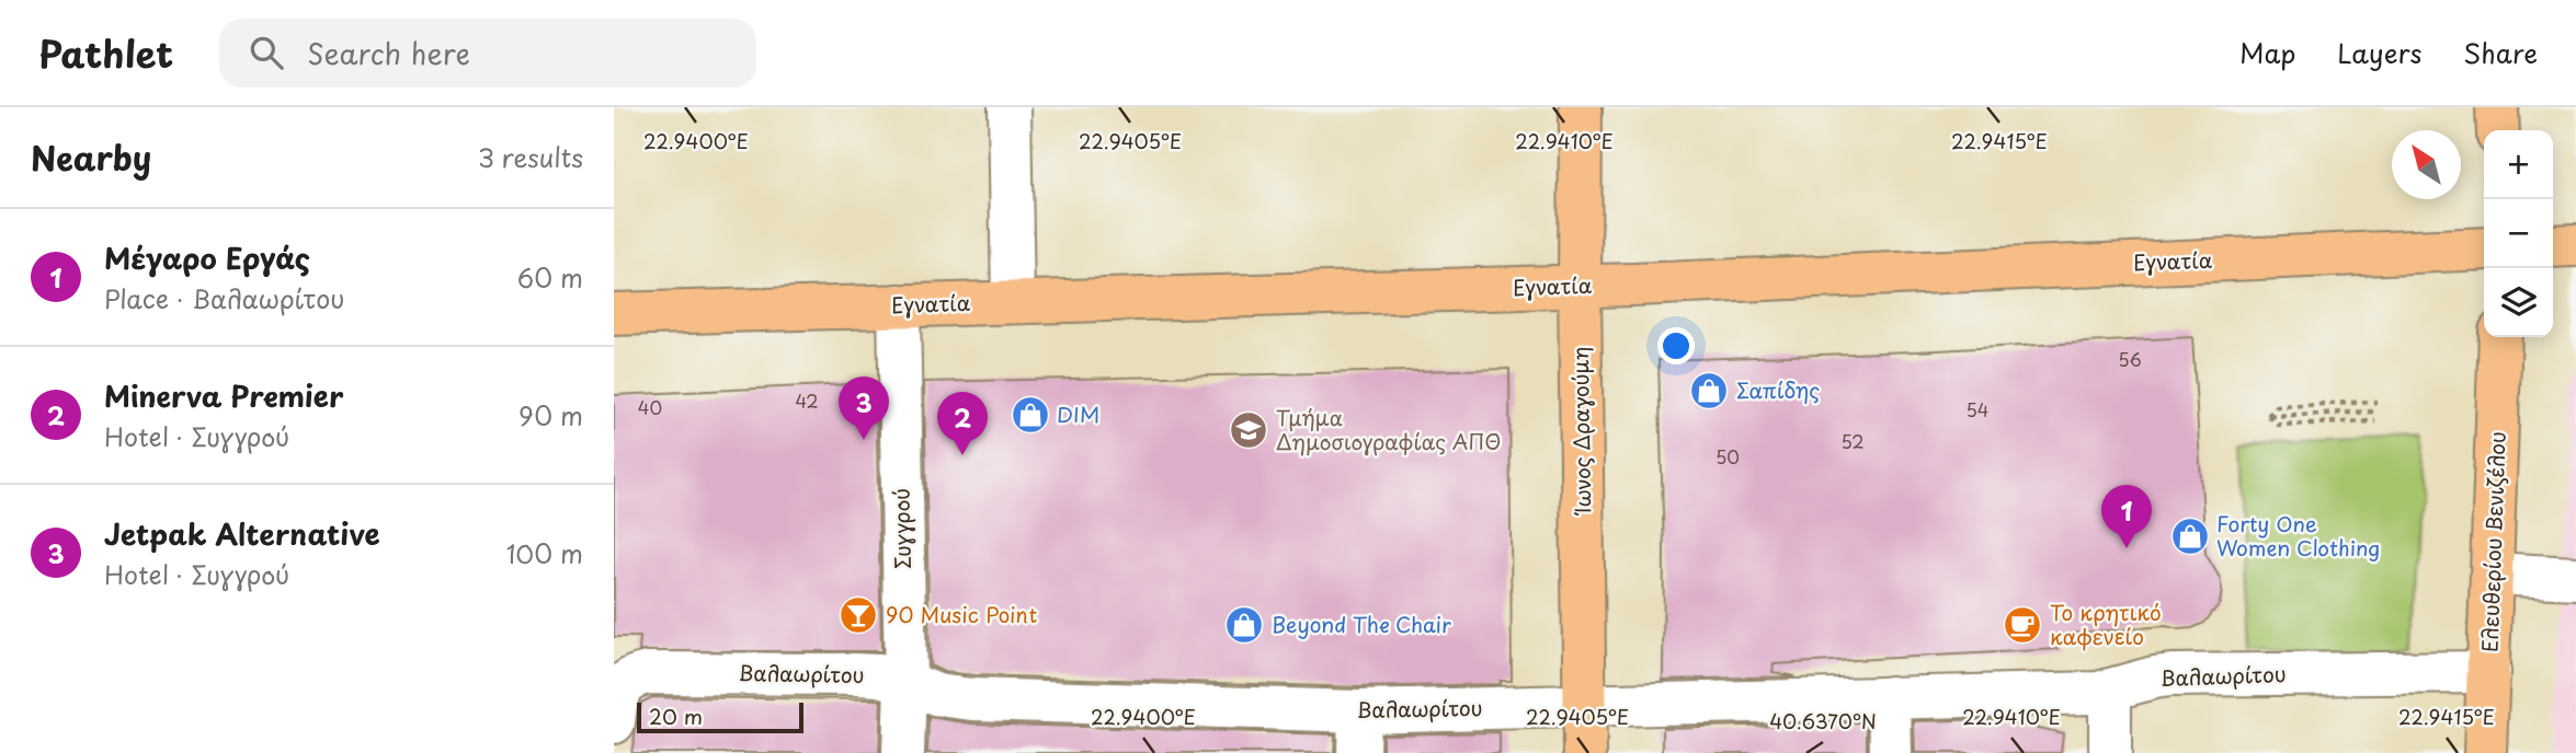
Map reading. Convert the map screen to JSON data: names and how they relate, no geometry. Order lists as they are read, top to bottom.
{
  "streets": {
    "main road": ["Εγνατία", "Ίωνος Δραγούμη", "Ελευθερίου Βενιζέλου"],
    "street": ["Συγγρού", "Βαλαωρίτου"]
  },
  "crossings": [
    ["Εγνατία", "Ίωνος Δραγούμη"],
    ["Εγνατία", "Συγγρού"],
    ["Ίωνος Δραγούμη", "Βαλαωρίτου"],
    ["Συγγρού", "Βαλαωρίτου"],
    ["Ελευθερίου Βενιζέλου", "Βαλαωρίτου"]
  ],
  "places": {
    "shop": [
      "Σαπίδης",
      "DIM",
      "Forty One Women Clothing",
      "Beyond The Chair"
    ],
    "school or university": ["Τμήμα Δημοσιογραφίας ΑΠΘ"],
    "bar": ["90 Music Point"],
    "cafe": ["Το κρητικό καφενείο"]
  },
  "house_numbers": [
    "56",
    "42",
    "40",
    "54",
    "52",
    "50"
  ],
  "scale_bar": "20 m",
  "north": "top left",
  "page": {
    "header": "Pathlet",
    "search": "Search here",
    "nav": ["Map", "Layers", "Share"],
    "heading": ["Nearby", "3 results"],
    "map_buttons": ["+", "−"],
    "list": [
      {
        "mark": "1",
        "name": "Μέγαρο Εργάς",
        "note": "Place · Βαλαωρίτου",
        "value": "60 m"
      },
      {
        "mark": "2",
        "name": "Minerva Premier",
        "note": "Hotel · Συγγρού",
        "value": "90 m"
      },
      {
        "mark": "3",
        "name": "Jetpak Alternative",
        "note": "Hotel · Συγγρού",
        "value": "100 m"
      }
    ],
    "pins": ["3", "2", "1"],
    "scale": "20 m"
  },
  "coordinates": [
    "22.9400°E",
    "22.9405°E",
    "22.9410°E",
    "22.9415°E",
    "40.6370°N"
  ]
}
